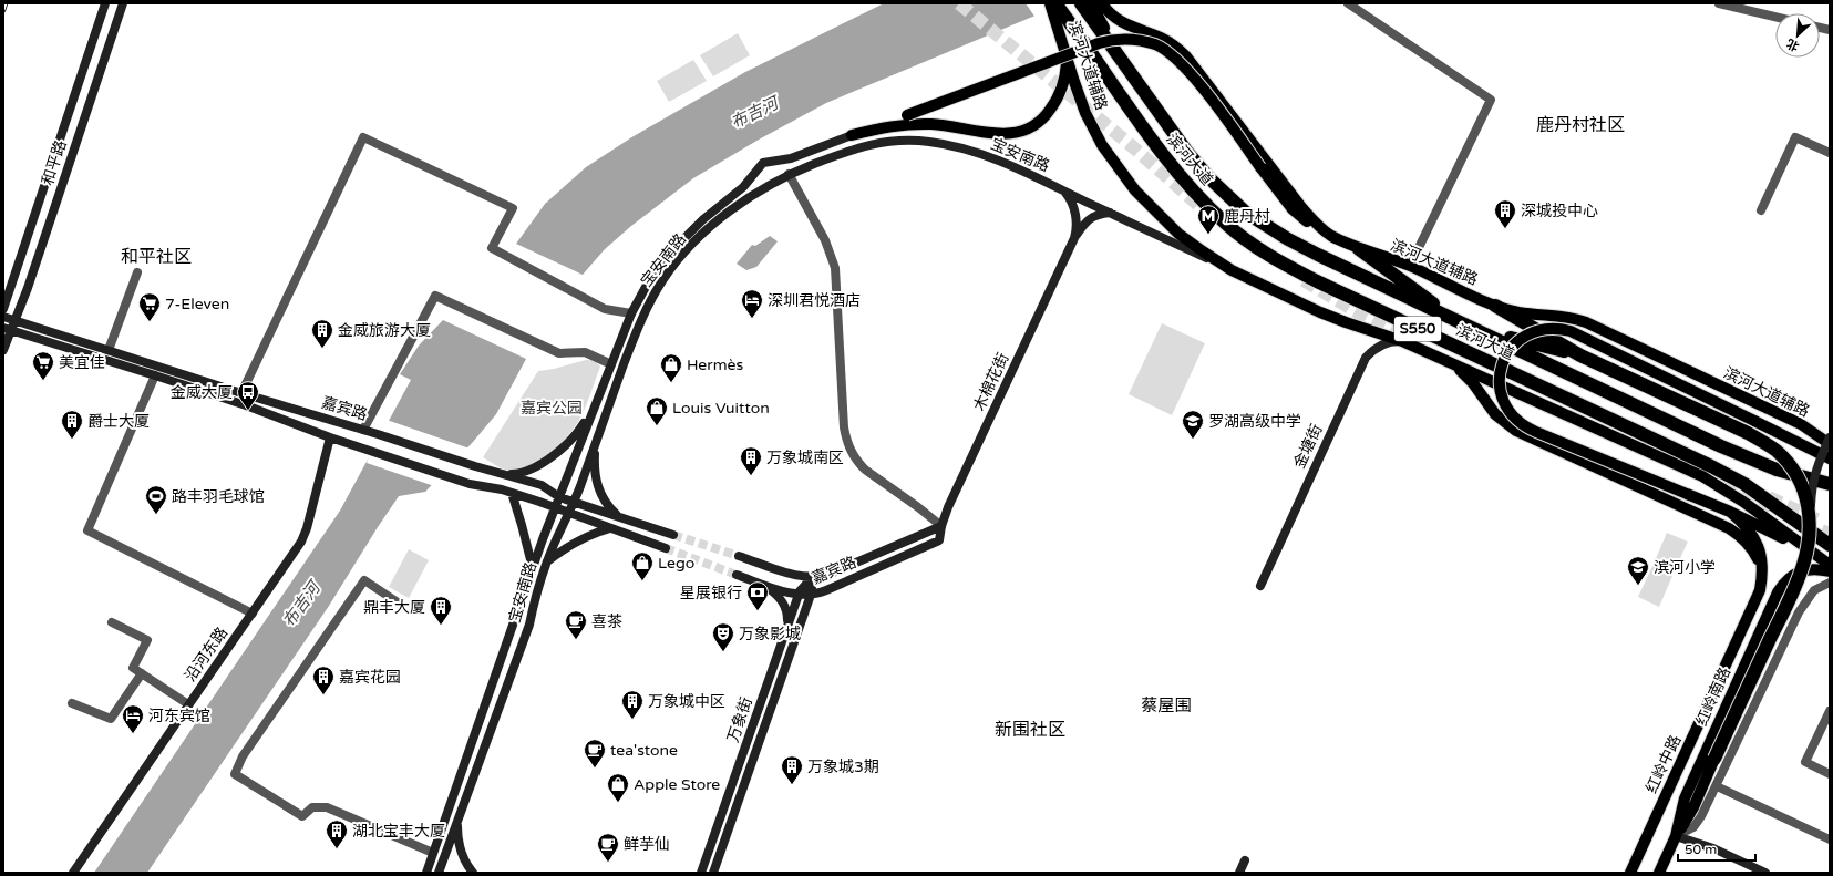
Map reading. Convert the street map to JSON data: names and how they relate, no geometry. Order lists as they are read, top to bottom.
{
  "streets": {
    "highway": ["滨河大道", "S550"],
    "main road": ["滨河大道辅路", "红岭南路", "红岭中路"],
    "street": [
      "宝安南路",
      "和平路",
      "木棉花街",
      "嘉宾路",
      "金塘街",
      "沿河东路",
      "万象街"
    ]
  },
  "crossings": [
    ["滨河大道辅路", "宝安南路"],
    ["滨河大道辅路", "金塘街"],
    ["滨河大道辅路", "红岭中路"],
    ["宝安南路", "木棉花街"],
    ["宝安南路", "嘉宾路"],
    ["滨河大道", "S550"],
    ["和平路", "嘉宾路"],
    ["木棉花街", "嘉宾路"],
    ["嘉宾路", "沿河东路"],
    ["嘉宾路", "万象街"]
  ],
  "districts": [
    "鹿丹村社区",
    "和平社区",
    "蔡屋围",
    "新围社区"
  ],
  "water": ["布吉河"],
  "parks": ["嘉宾公园"],
  "places": {
    "building": [
      "深城投中心",
      "金威旅游大厦",
      "爵士大厦",
      "万象城南区",
      "鼎丰大厦",
      "嘉宾花园",
      "万象城中区",
      "万象城3期",
      "湖北宝丰大厦"
    ],
    "metro station": ["鹿丹村"],
    "hotel": ["深圳君悦酒店", "河东宾馆"],
    "supermarket": ["7-Eleven", "美宜佳"],
    "shop": [
      "Hermès",
      "Louis Vuitton",
      "Lego",
      "Apple Store"
    ],
    "bus stop": ["金威大厦"],
    "school or university": ["罗湖高级中学", "滨河小学"],
    "sports": ["路丰羽毛球馆"],
    "bank": ["星展银行"],
    "cafe": ["喜茶", "tea'stone", "鲜芋仙"],
    "theatre": ["万象影城"]
  },
  "scale_bar": "50 m",
  "north": "bottom left"
}
